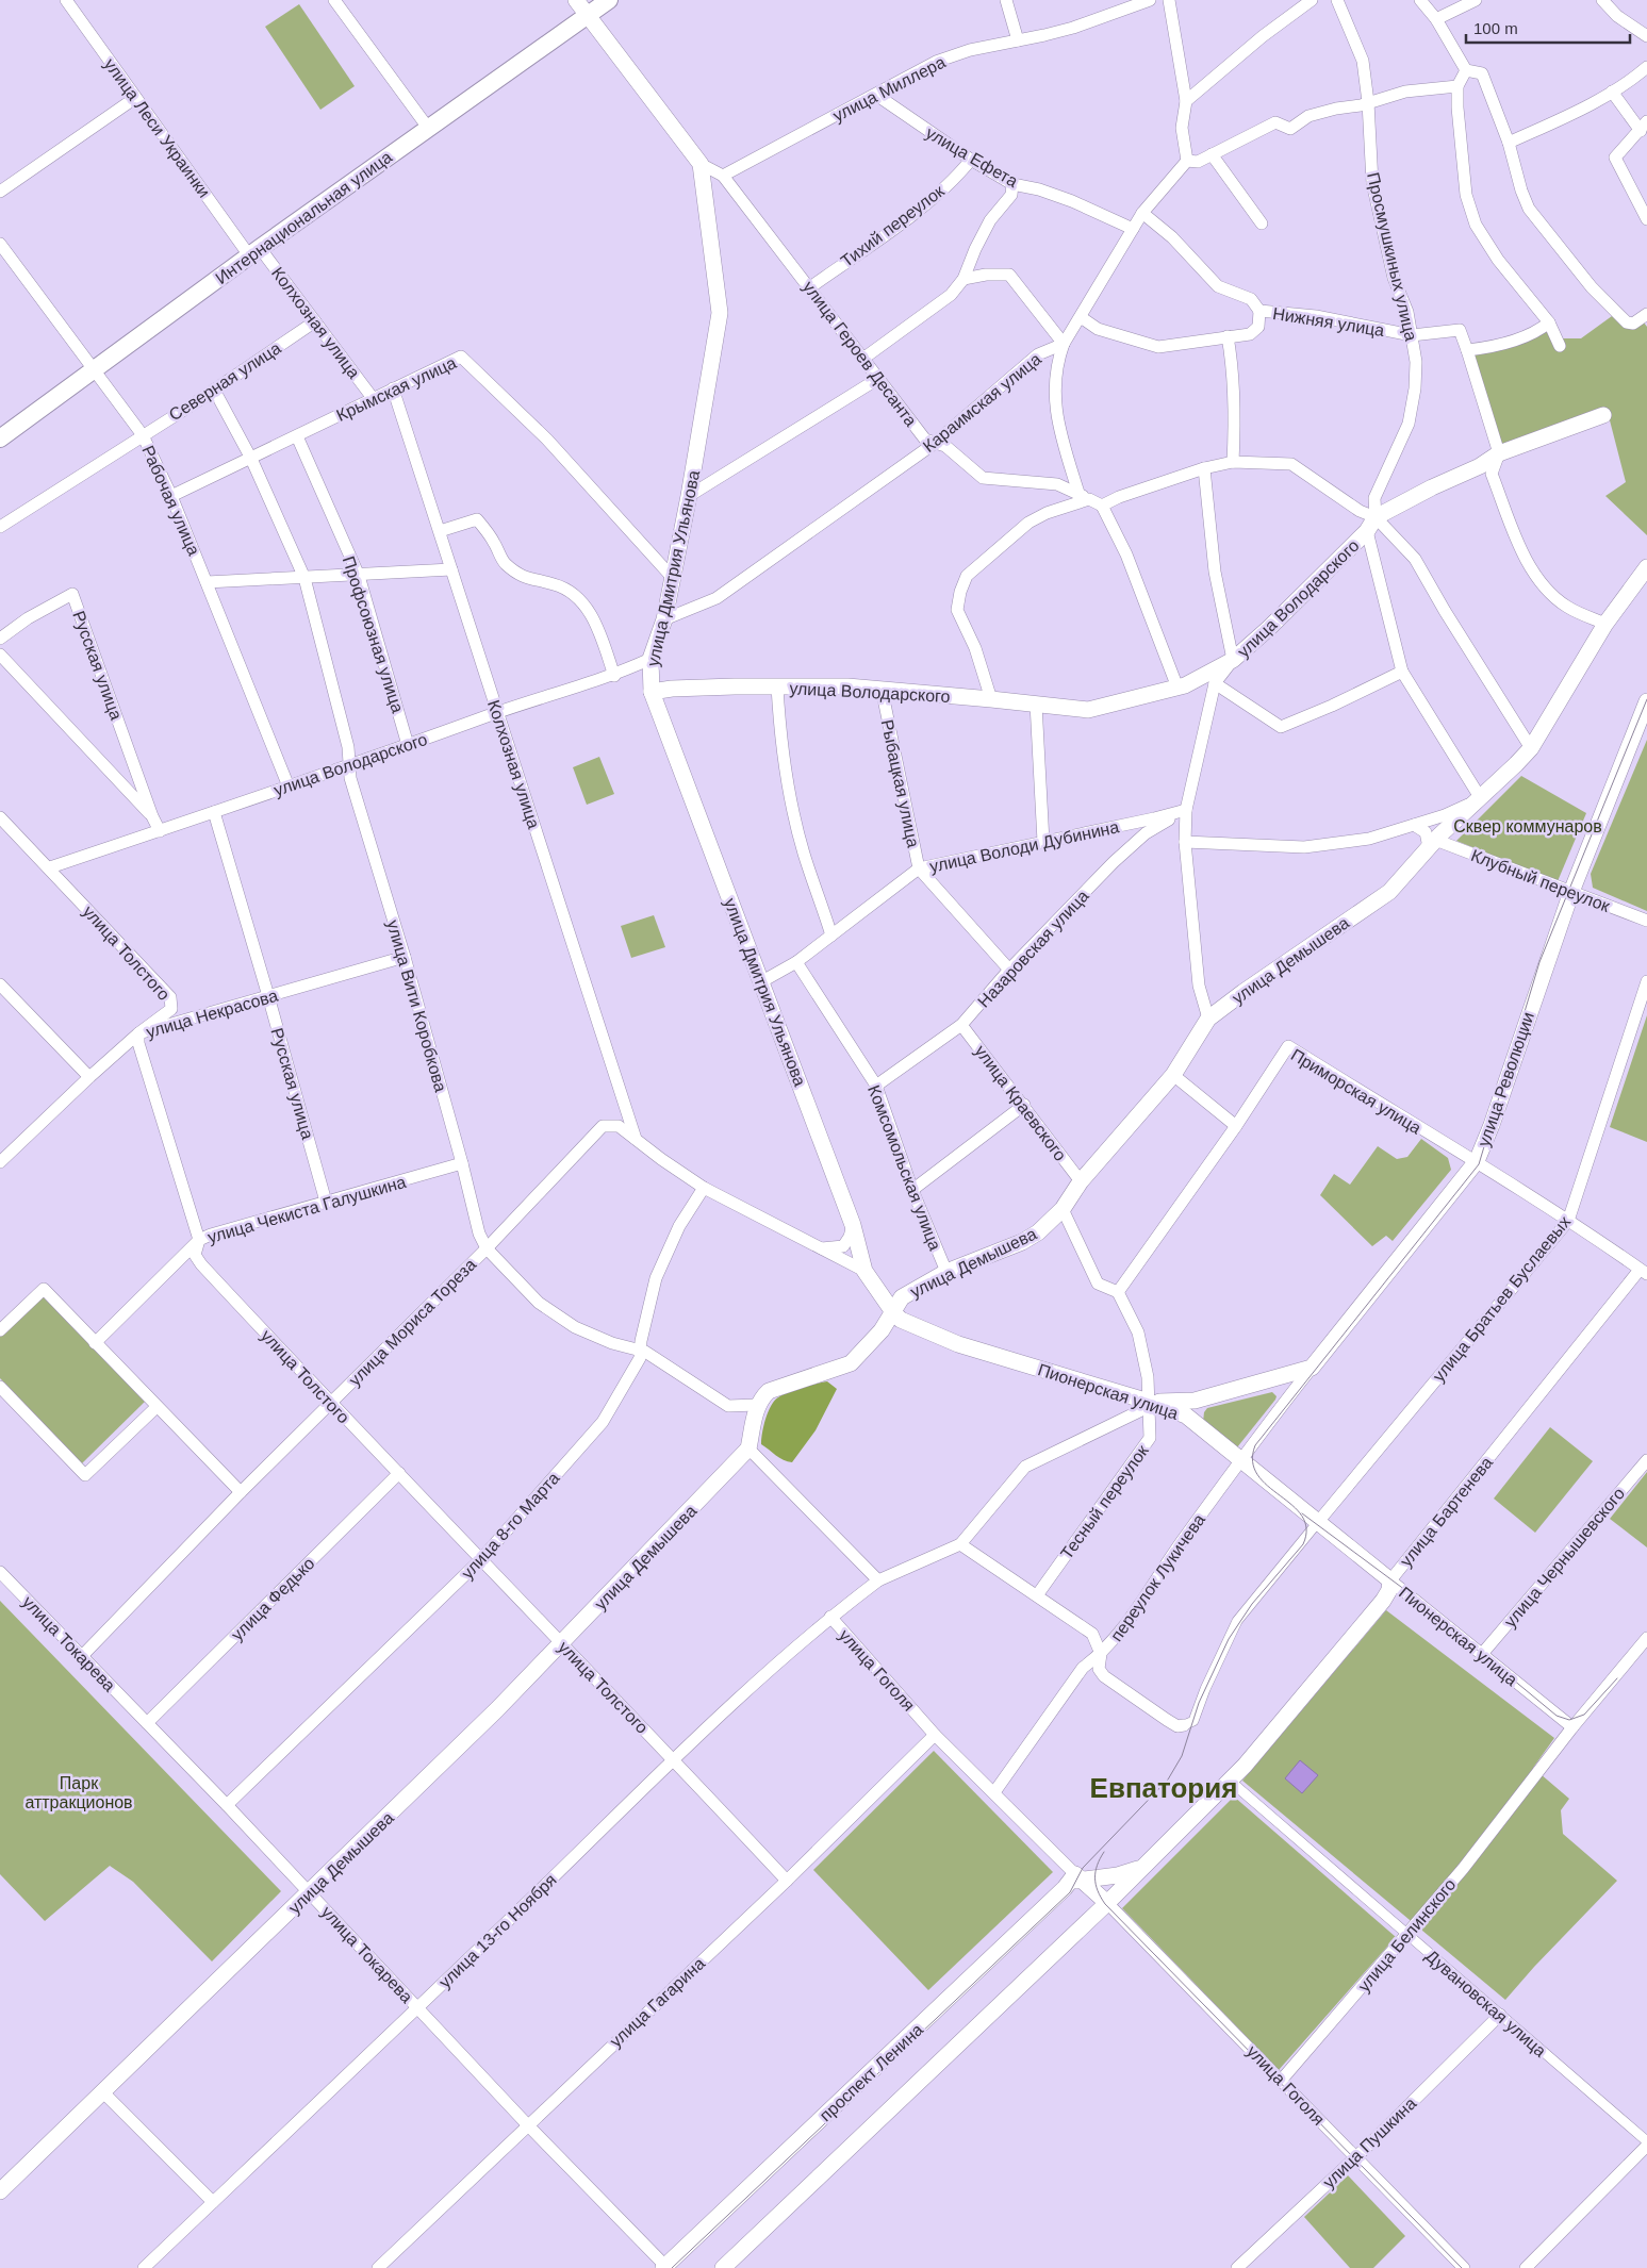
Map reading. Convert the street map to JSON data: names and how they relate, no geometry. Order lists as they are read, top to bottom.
{
  "streets": {
    "main road": ["Интернациональная улица"],
    "street": [
      "улица Миллера",
      "улица Леси Украинки",
      "улица Ефета",
      "Тихий переулок",
      "Просмушкиных улица",
      "Нижняя улица",
      "Колхозная улица",
      "улица Героев Десанта",
      "Северная улица",
      "Крымская улица",
      "Караимская улица",
      "Рабочая улица",
      "улица Дмитрия Ульянова",
      "улица Володарского",
      "Профсоюзная улица",
      "Русская улица",
      "Рыбацкая улица",
      "улица Володи Дубинина",
      "Клубный переулок",
      "Назаровская улица",
      "улица Толстого",
      "улица Демышева",
      "улица Вити Коробкова",
      "улица Некрасова",
      "улица Революции",
      "Приморская улица",
      "улица Краевского",
      "Комсомольская улица",
      "улица Чекиста Галушкина",
      "улица Братьев Буслаевых",
      "улица Мориса Тореза",
      "Пионерская улица",
      "Тесный переулок",
      "улица Бартенева",
      "улица 8-го Марта",
      "улица Чернышевского",
      "переулок Лукичева",
      "улица Федько",
      "улица Токарева",
      "улица Гоголя",
      "улица 13-го Ноября",
      "улица Белинского",
      "улица Гагарина",
      "Дувановская улица",
      "проспект Ленина",
      "улица Пушкина"
    ]
  },
  "crossings": [
    ["улица Миллера", "улица Ефета"],
    ["улица Миллера", "улица Героев Десанта"],
    ["улица Леси Украинки", "Интернациональная улица"],
    ["улица Леси Украинки", "Колхозная улица"],
    ["улица Ефета", "Тихий переулок"],
    ["Интернациональная улица", "Колхозная улица"],
    ["Интернациональная улица", "Рабочая улица"],
    ["Тихий переулок", "улица Героев Десанта"],
    ["Просмушкиных улица", "Нижняя улица"],
    ["Просмушкиных улица", "улица Володарского"],
    ["Колхозная улица", "Северная улица"],
    ["Колхозная улица", "Крымская улица"],
    ["Колхозная улица", "улица Володарского"],
    ["Колхозная улица", "улица Мориса Тореза"],
    ["Колхозная улица", "Пионерская улица"],
    ["улица Героев Десанта", "Караимская улица"],
    ["Северная улица", "Рабочая улица"],
    ["Северная улица", "улица Вити Коробкова"],
    ["Крымская улица", "Рабочая улица"],
    ["Крымская улица", "улица Дмитрия Ульянова"],
    ["Крымская улица", "Профсоюзная улица"],
    ["Крымская улица", "улица Вити Коробкова"],
    ["Караимская улица", "улица Дмитрия Ульянова"],
    ["Рабочая улица", "улица Володарского"],
    ["улица Дмитрия Ульянова", "улица Володарского"],
    ["улица Дмитрия Ульянова", "Пионерская улица"],
    ["улица Володарского", "Профсоюзная улица"],
    ["улица Володарского", "Русская улица"],
    ["улица Володарского", "Рыбацкая улица"],
    ["улица Володарского", "улица Толстого"],
    ["улица Володарского", "улица Вити Коробкова"],
    ["Русская улица", "улица Некрасова"],
    ["Русская улица", "улица Чекиста Галушкина"],
    ["Рыбацкая улица", "улица Володи Дубинина"],
    ["Рыбацкая улица", "Назаровская улица"],
    ["улица Володи Дубинина", "Назаровская улица"],
    ["улица Володи Дубинина", "Комсомольская улица"],
    ["Клубный переулок", "улица Демышева"],
    ["Клубный переулок", "улица Революции"],
    ["Назаровская улица", "улица Краевского"],
    ["Назаровская улица", "Комсомольская улица"],
    ["улица Толстого", "улица Демышева"],
    ["улица Толстого", "улица Некрасова"],
    ["улица Толстого", "улица Чекиста Галушкина"],
    ["улица Толстого", "улица Мориса Тореза"],
    ["улица Толстого", "улица 8-го Марта"],
    ["улица Толстого", "улица Федько"],
    ["улица Толстого", "улица 13-го Ноября"],
    ["улица Толстого", "улица Гагарина"],
    ["улица Демышева", "улица Вити Коробкова"],
    ["улица Демышева", "улица Краевского"],
    ["улица Демышева", "Комсомольская улица"],
    ["улица Демышева", "Пионерская улица"],
    ["улица Демышева", "улица Токарева"],
    ["улица Вити Коробкова", "улица Некрасова"],
    ["улица Вити Коробкова", "улица Чекиста Галушкина"],
    ["улица Вити Коробкова", "улица Мориса Тореза"],
    ["улица Вити Коробкова", "улица 8-го Марта"],
    ["улица Революции", "Приморская улица"],
    ["улица Революции", "Пионерская улица"],
    ["улица Революции", "переулок Лукичева"],
    ["Приморская улица", "улица Братьев Буслаевых"],
    ["Приморская улица", "улица Бартенева"],
    ["улица Братьев Буслаевых", "Пионерская улица"],
    ["улица Мориса Тореза", "Пионерская улица"],
    ["улица Мориса Тореза", "улица Токарева"],
    ["Пионерская улица", "Тесный переулок"],
    ["Пионерская улица", "улица Бартенева"],
    ["Пионерская улица", "улица 8-го Марта"],
    ["Пионерская улица", "улица Чернышевского"],
    ["Пионерская улица", "переулок Лукичева"],
    ["Пионерская улица", "улица Белинского"],
    ["улица Бартенева", "улица Гоголя"],
    ["улица Бартенева", "Дувановская улица"],
    ["улица 8-го Марта", "улица Токарева"],
    ["переулок Лукичева", "улица Гоголя"],
    ["улица Федько", "улица Токарева"],
    ["улица Токарева", "улица 13-го Ноября"],
    ["улица Токарева", "улица Гагарина"],
    ["улица Токарева", "проспект Ленина"],
    ["улица Гоголя", "улица 13-го Ноября"],
    ["улица Гоголя", "улица Белинского"],
    ["улица Гоголя", "улица Гагарина"],
    ["улица Гоголя", "проспект Ленина"],
    ["улица Гоголя", "улица Пушкина"],
    ["улица Белинского", "Дувановская улица"],
    ["Дувановская улица", "улица Пушкина"]
  ],
  "districts": ["Евпатория"],
  "parks": ["Сквер коммунаров", "Парк аттракционов"],
  "scale_bar": "100 m"
}
